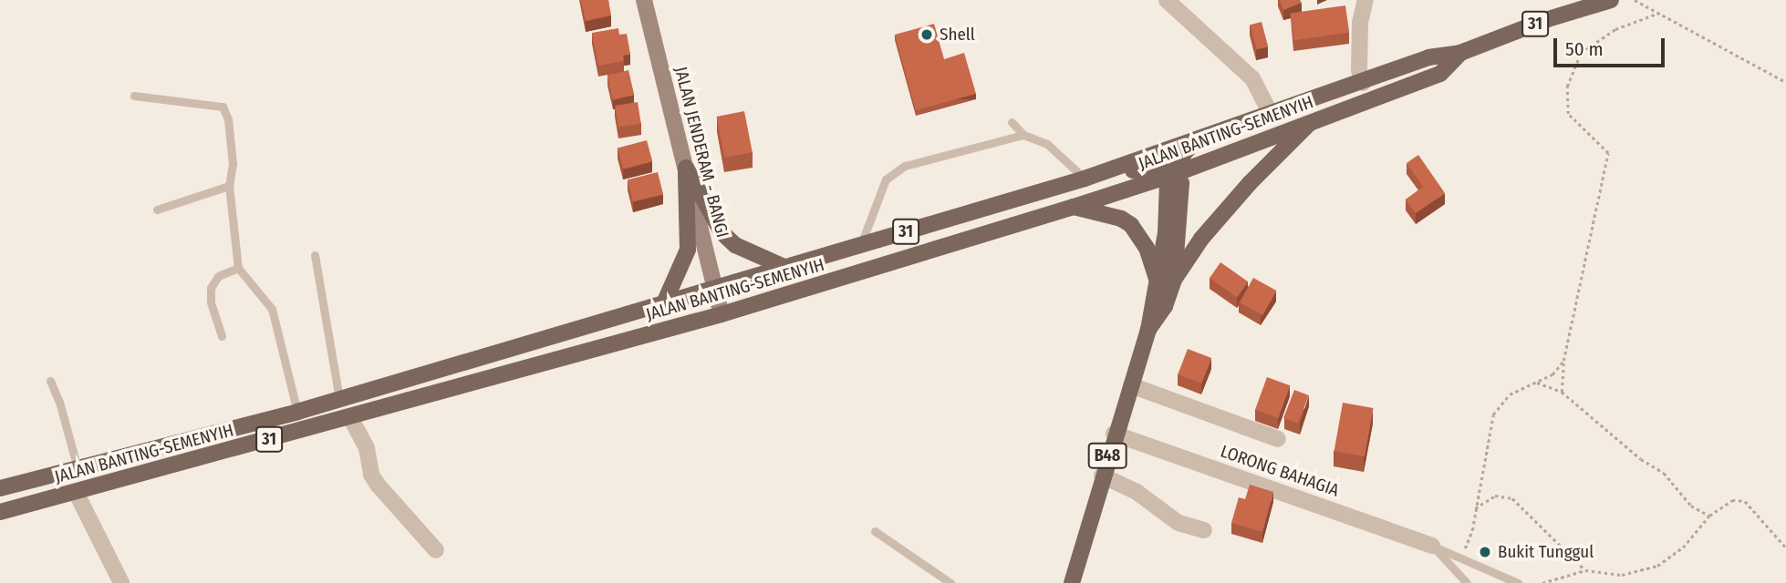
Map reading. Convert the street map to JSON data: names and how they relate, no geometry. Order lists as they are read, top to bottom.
{
  "streets": {
    "main road": [
      "31",
      "JALAN BANTING-SEMENYIH",
      "JALAN JENDERAM - BANGI",
      "B48"
    ],
    "street": ["LORONG BAHAGIA"]
  },
  "crossings": [
    ["JALAN BANTING-SEMENYIH", "JALAN JENDERAM - BANGI"],
    ["JALAN BANTING-SEMENYIH", "B48"],
    ["B48", "LORONG BAHAGIA"]
  ],
  "places": ["Shell", "Bukit Tunggul"],
  "scale_bar": "50 m"
}
